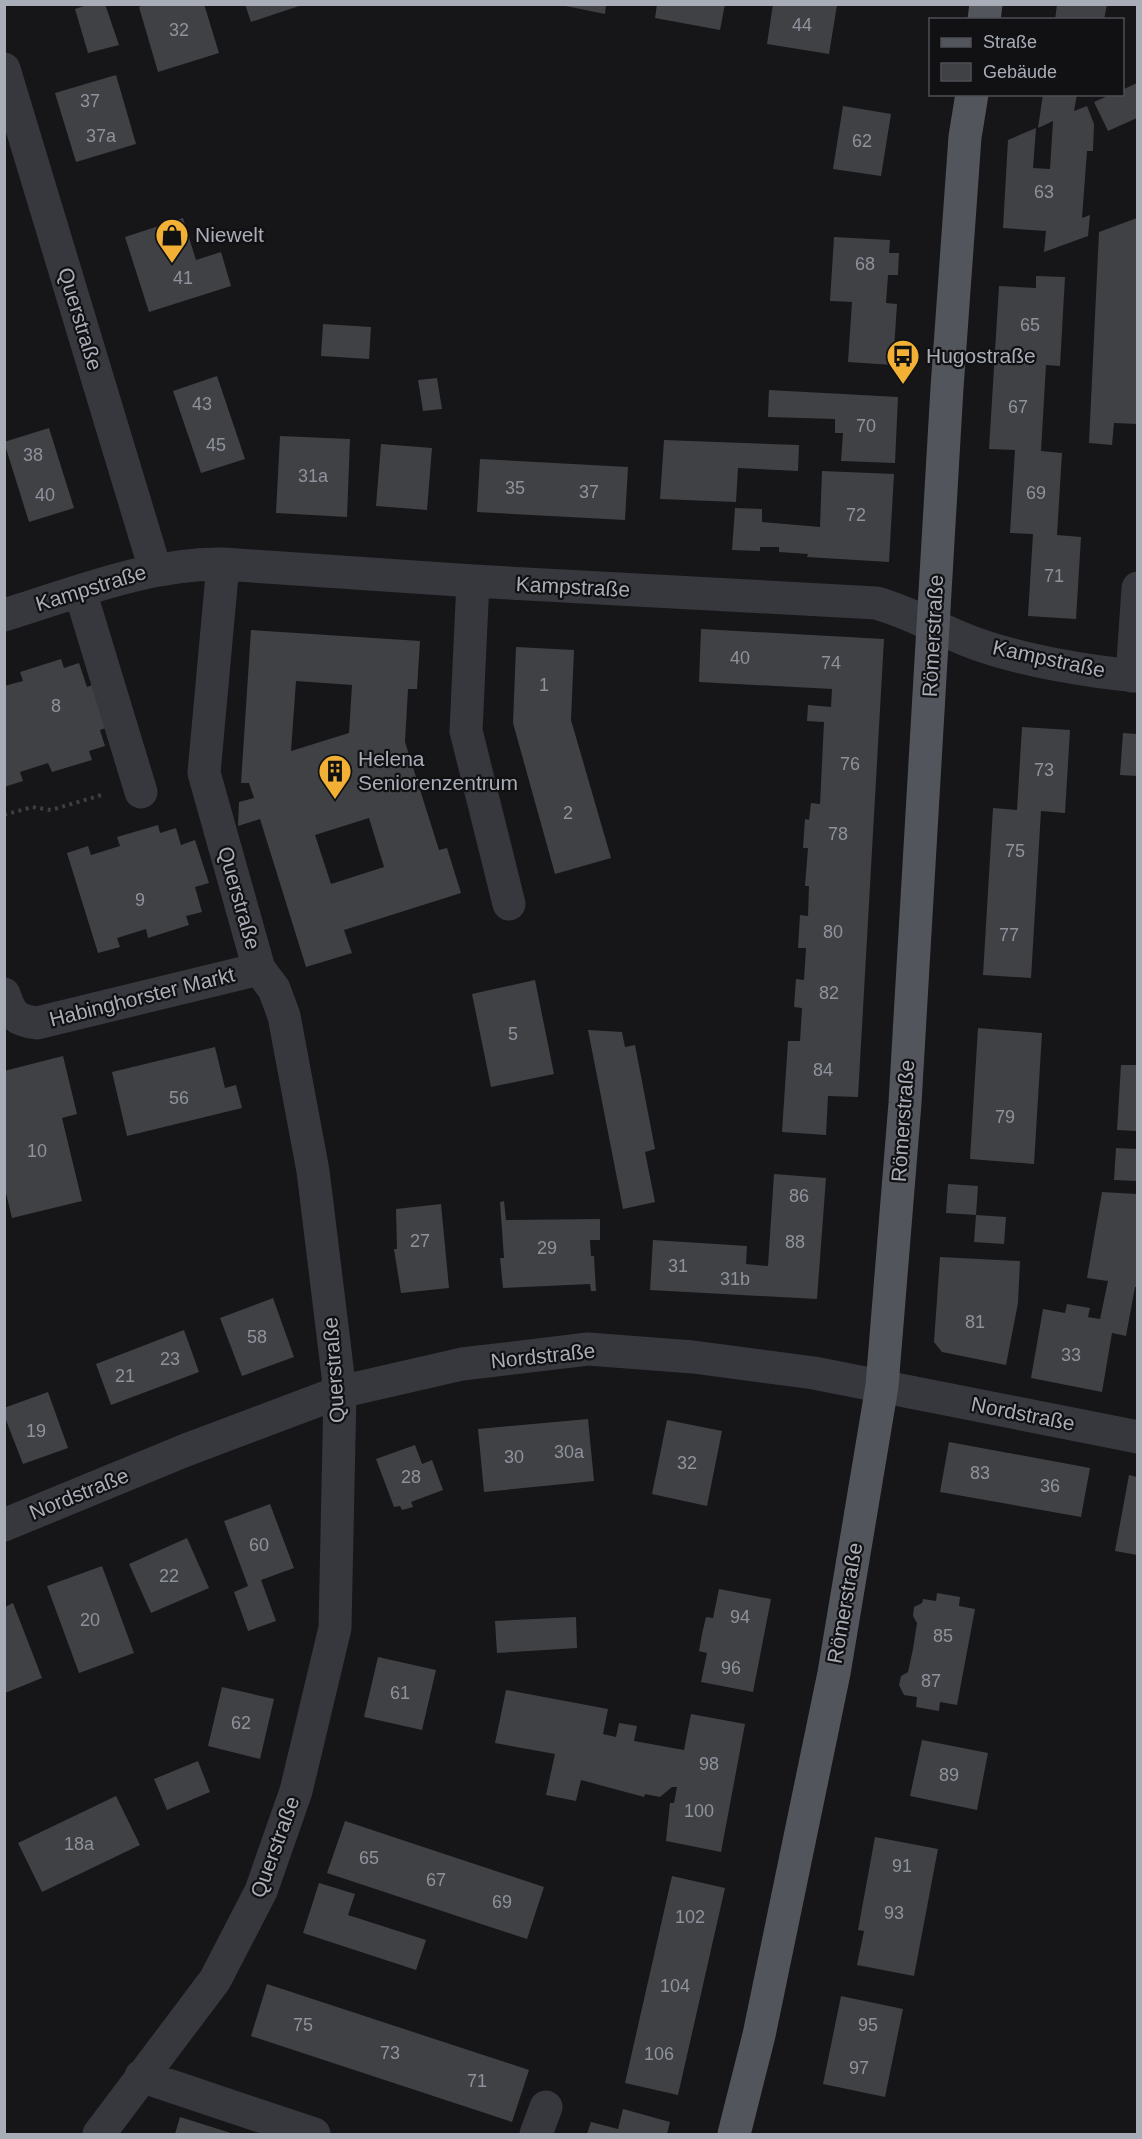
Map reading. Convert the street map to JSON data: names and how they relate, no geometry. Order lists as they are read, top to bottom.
{
  "streets": {
    "main road": ["Römerstraße"],
    "street": [
      "Querstraße",
      "Kampstraße",
      "Habinghorster Markt",
      "Nordstraße"
    ]
  },
  "crossings": [
    ["Querstraße", "Kampstraße"],
    ["Querstraße", "Habinghorster Markt"],
    ["Querstraße", "Nordstraße"],
    ["Kampstraße", "Römerstraße"],
    ["Römerstraße", "Nordstraße"]
  ],
  "places": {
    "shop": ["Niewelt"],
    "bus stop": ["Hugostraße"],
    "building": ["Helena Seniorenzentrum"]
  },
  "house_numbers": [
    "44",
    "32",
    "37",
    "37a",
    "62",
    "63",
    "68",
    "41",
    "65",
    "43",
    "67",
    "70",
    "45",
    "38",
    "31a",
    "35",
    "37",
    "69",
    "40",
    "72",
    "71",
    "40",
    "74",
    "1",
    "8",
    "76",
    "73",
    "2",
    "78",
    "75",
    "9",
    "80",
    "77",
    "82",
    "5",
    "84",
    "56",
    "79",
    "10",
    "86",
    "27",
    "88",
    "29",
    "31",
    "31b",
    "81",
    "58",
    "33",
    "23",
    "21",
    "19",
    "30a",
    "30",
    "32",
    "83",
    "28",
    "36",
    "60",
    "22",
    "94",
    "20",
    "85",
    "96",
    "87",
    "61",
    "62",
    "98",
    "89",
    "100",
    "18a",
    "65",
    "91",
    "67",
    "69",
    "93",
    "102",
    "104",
    "75",
    "95",
    "73",
    "106",
    "97",
    "71"
  ],
  "legend": ["Straße", "Gebäude"]
}
